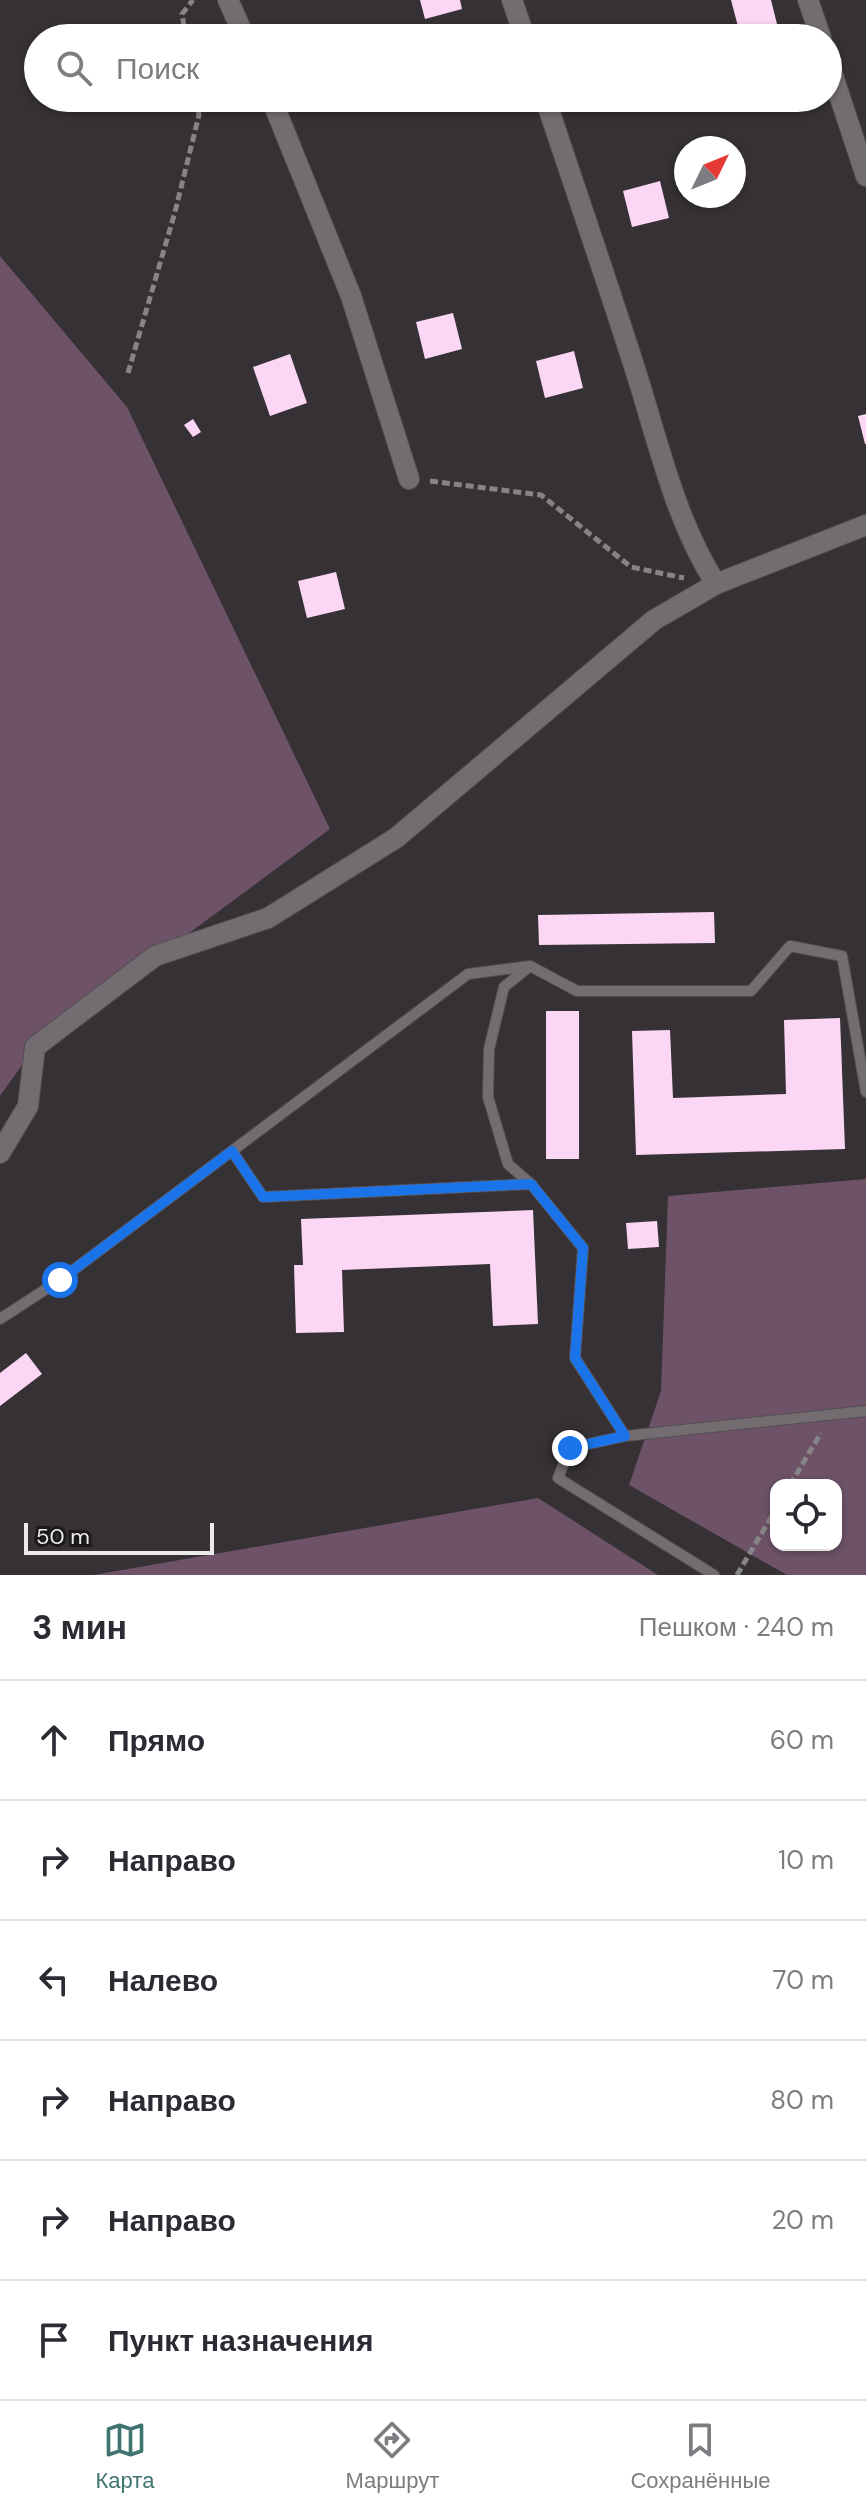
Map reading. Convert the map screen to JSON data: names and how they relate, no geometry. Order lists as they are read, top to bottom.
{
  "scale_bar": "50 m",
  "north": "top right",
  "page": {
    "search": "Поиск",
    "scale": "50 m",
    "heading": ["3 мин", "Пешком · 240 m"],
    "list": [
      ["Прямо", "60 m"],
      ["Направо", "10 m"],
      ["Налево", "70 m"],
      ["Направо", "80 m"],
      ["Направо", "20 m"],
      "Пункт назначения"
    ],
    "nav": ["Карта", "Маршрут", "Сохранённые"]
  }
}
